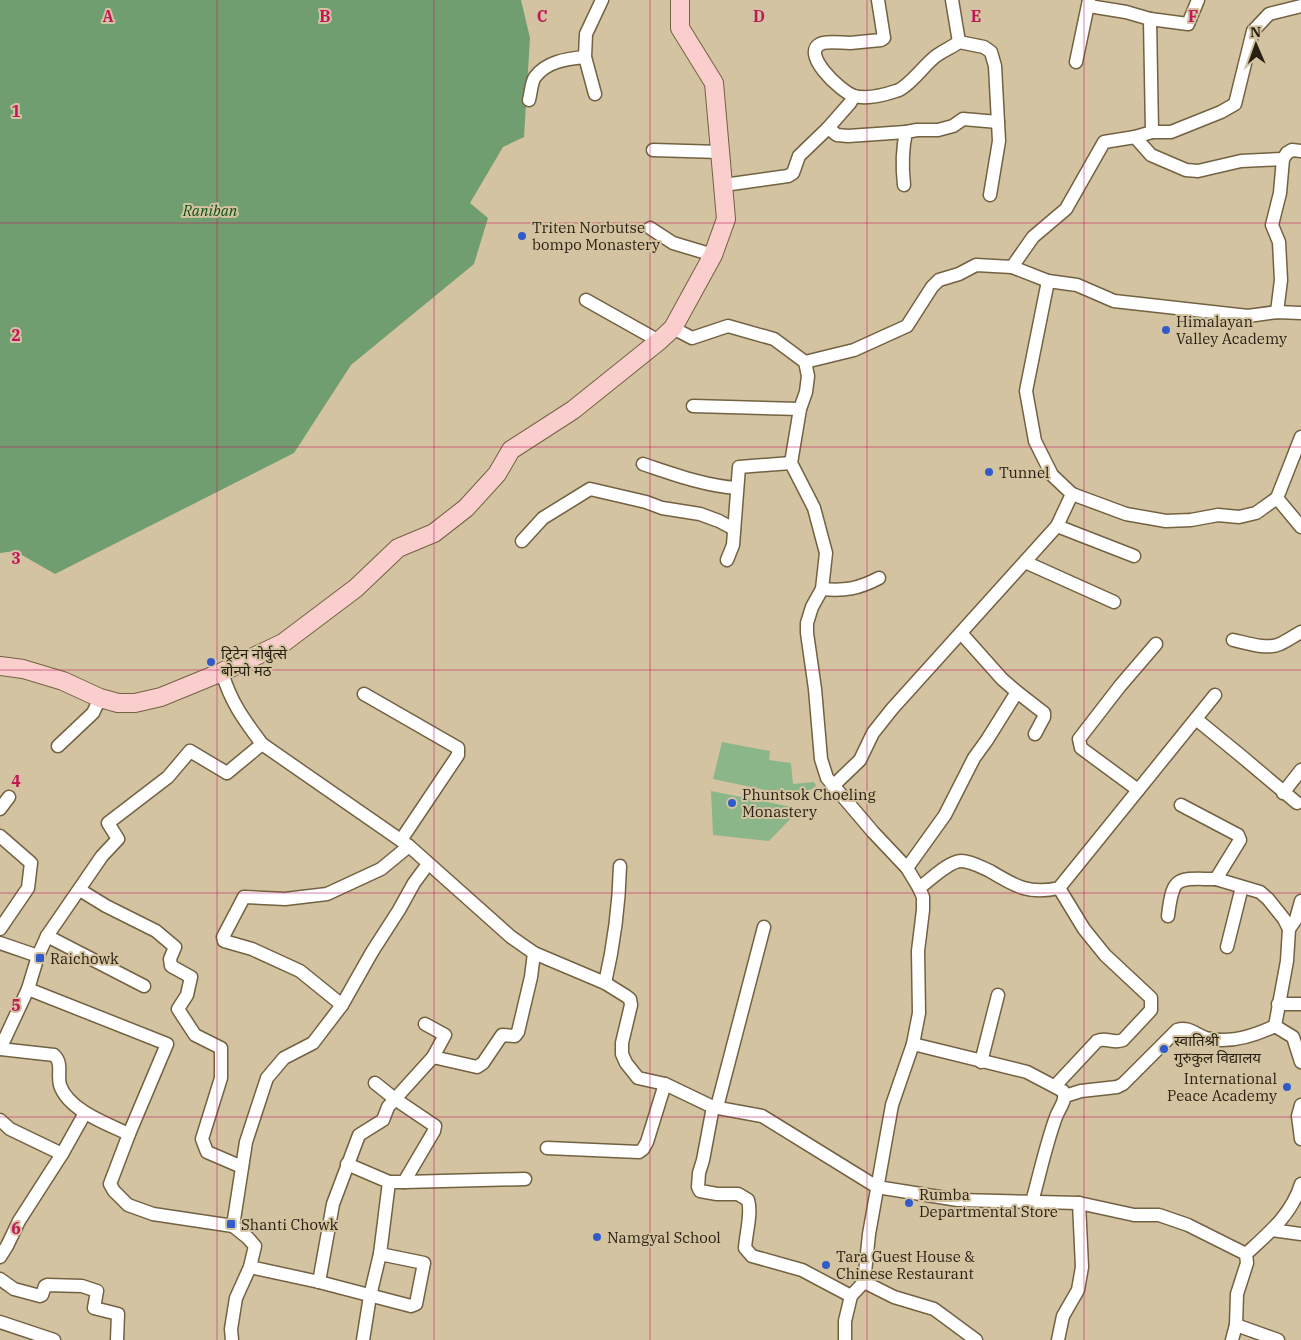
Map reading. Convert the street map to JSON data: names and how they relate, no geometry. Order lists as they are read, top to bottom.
{
  "parks": ["Raniban"],
  "places": {
    "other": [
      "Triten Norbutse bompo Monastery",
      "Himalayan Valley Academy",
      "Tunnel",
      "ट्रिटेन नोर्बुत्से बोन्पो मठ",
      "Phuntsok Choeling Monastery",
      "स्वातिश्री गुरुकुल विद्यालय",
      "International Peace Academy",
      "Rumba Departmental Store",
      "Namgyal School",
      "Tara Guest House & Chinese Restaurant"
    ],
    "transit": ["Raichowk", "Shanti Chowk"]
  },
  "north": "top",
  "grid": {
    "columns": [
      "A",
      "B",
      "C",
      "D",
      "E",
      "F"
    ],
    "rows": [
      "1",
      "2",
      "3",
      "4",
      "5",
      "6"
    ]
  }
}
